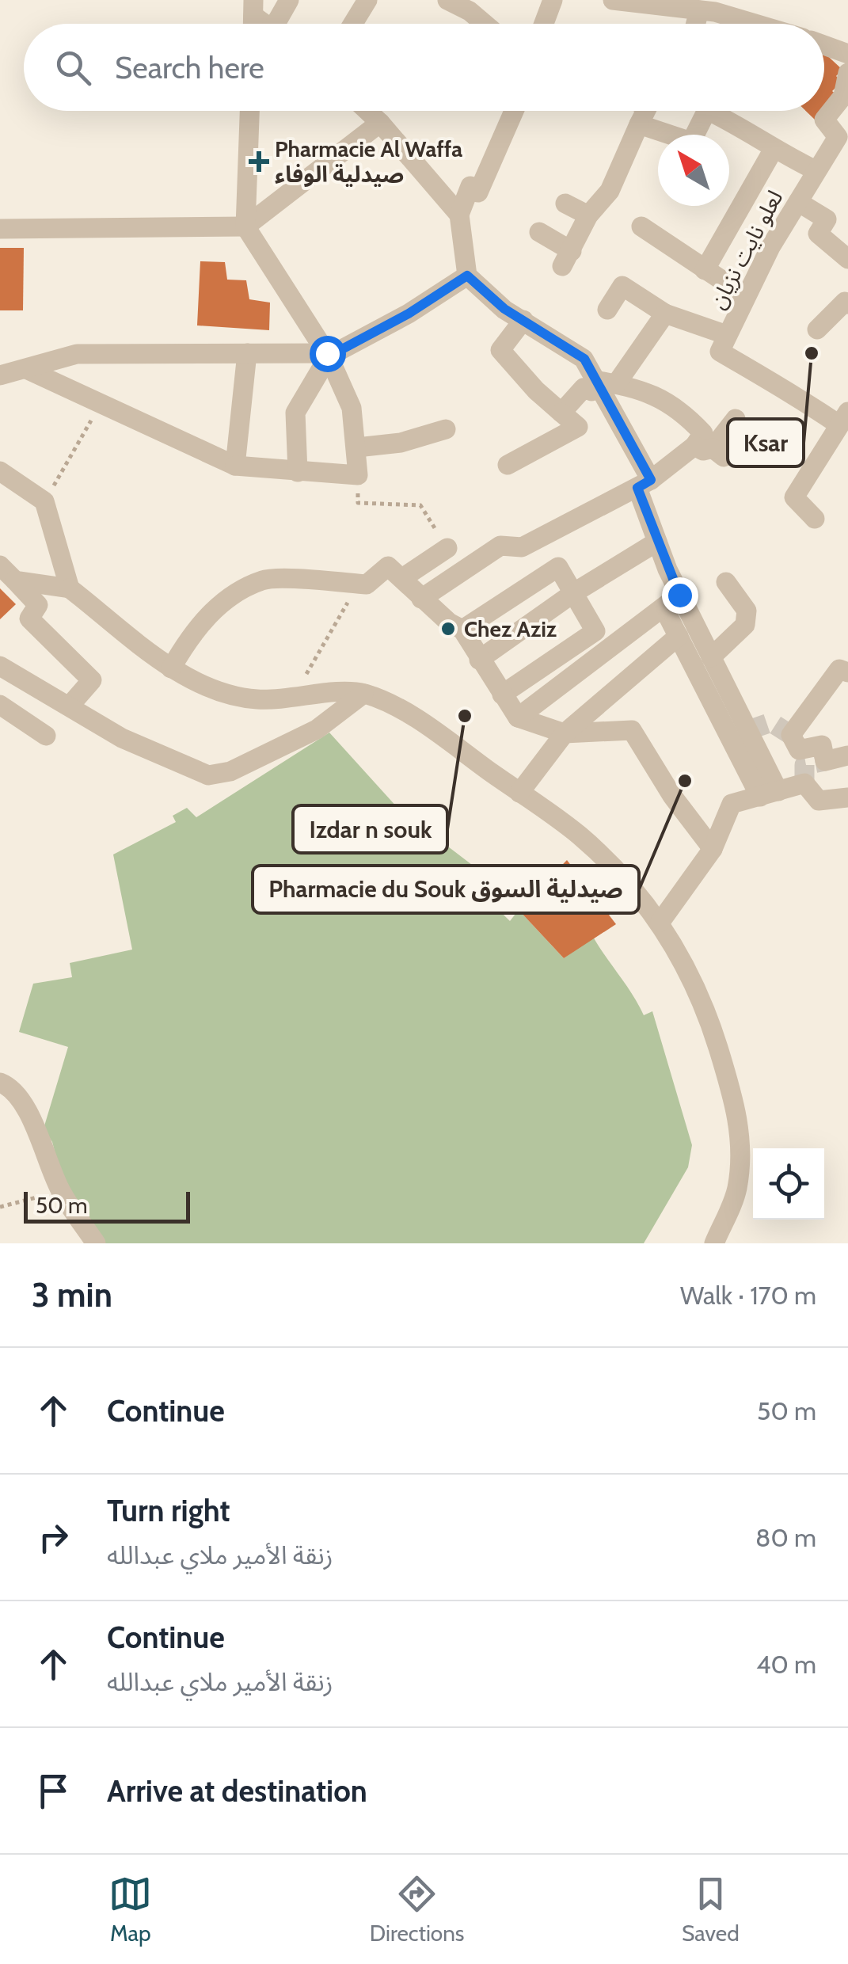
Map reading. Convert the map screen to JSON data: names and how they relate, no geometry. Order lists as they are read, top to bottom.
{
  "streets": {
    "street": ["لعلو نايت نزيان"]
  },
  "places": {
    "health": ["Pharmacie Al Waffa صيدلية الوفاء"],
    "other": [
      "Ksar",
      "Chez Aziz",
      "Izdar n souk",
      "Pharmacie du Souk صيدلية السوق"
    ]
  },
  "scale_bar": "50 m",
  "north": "top left",
  "page": {
    "search": "Search here",
    "scale": "50 m",
    "heading": ["3 min", "Walk · 170 m"],
    "list": [
      ["Continue", "50 m"],
      ["Turn right", "زنقة الأمير ملاي عبدالله", "80 m"],
      ["Continue", "زنقة الأمير ملاي عبدالله", "40 m"],
      "Arrive at destination"
    ],
    "nav": ["Map", "Directions", "Saved"]
  }
}
